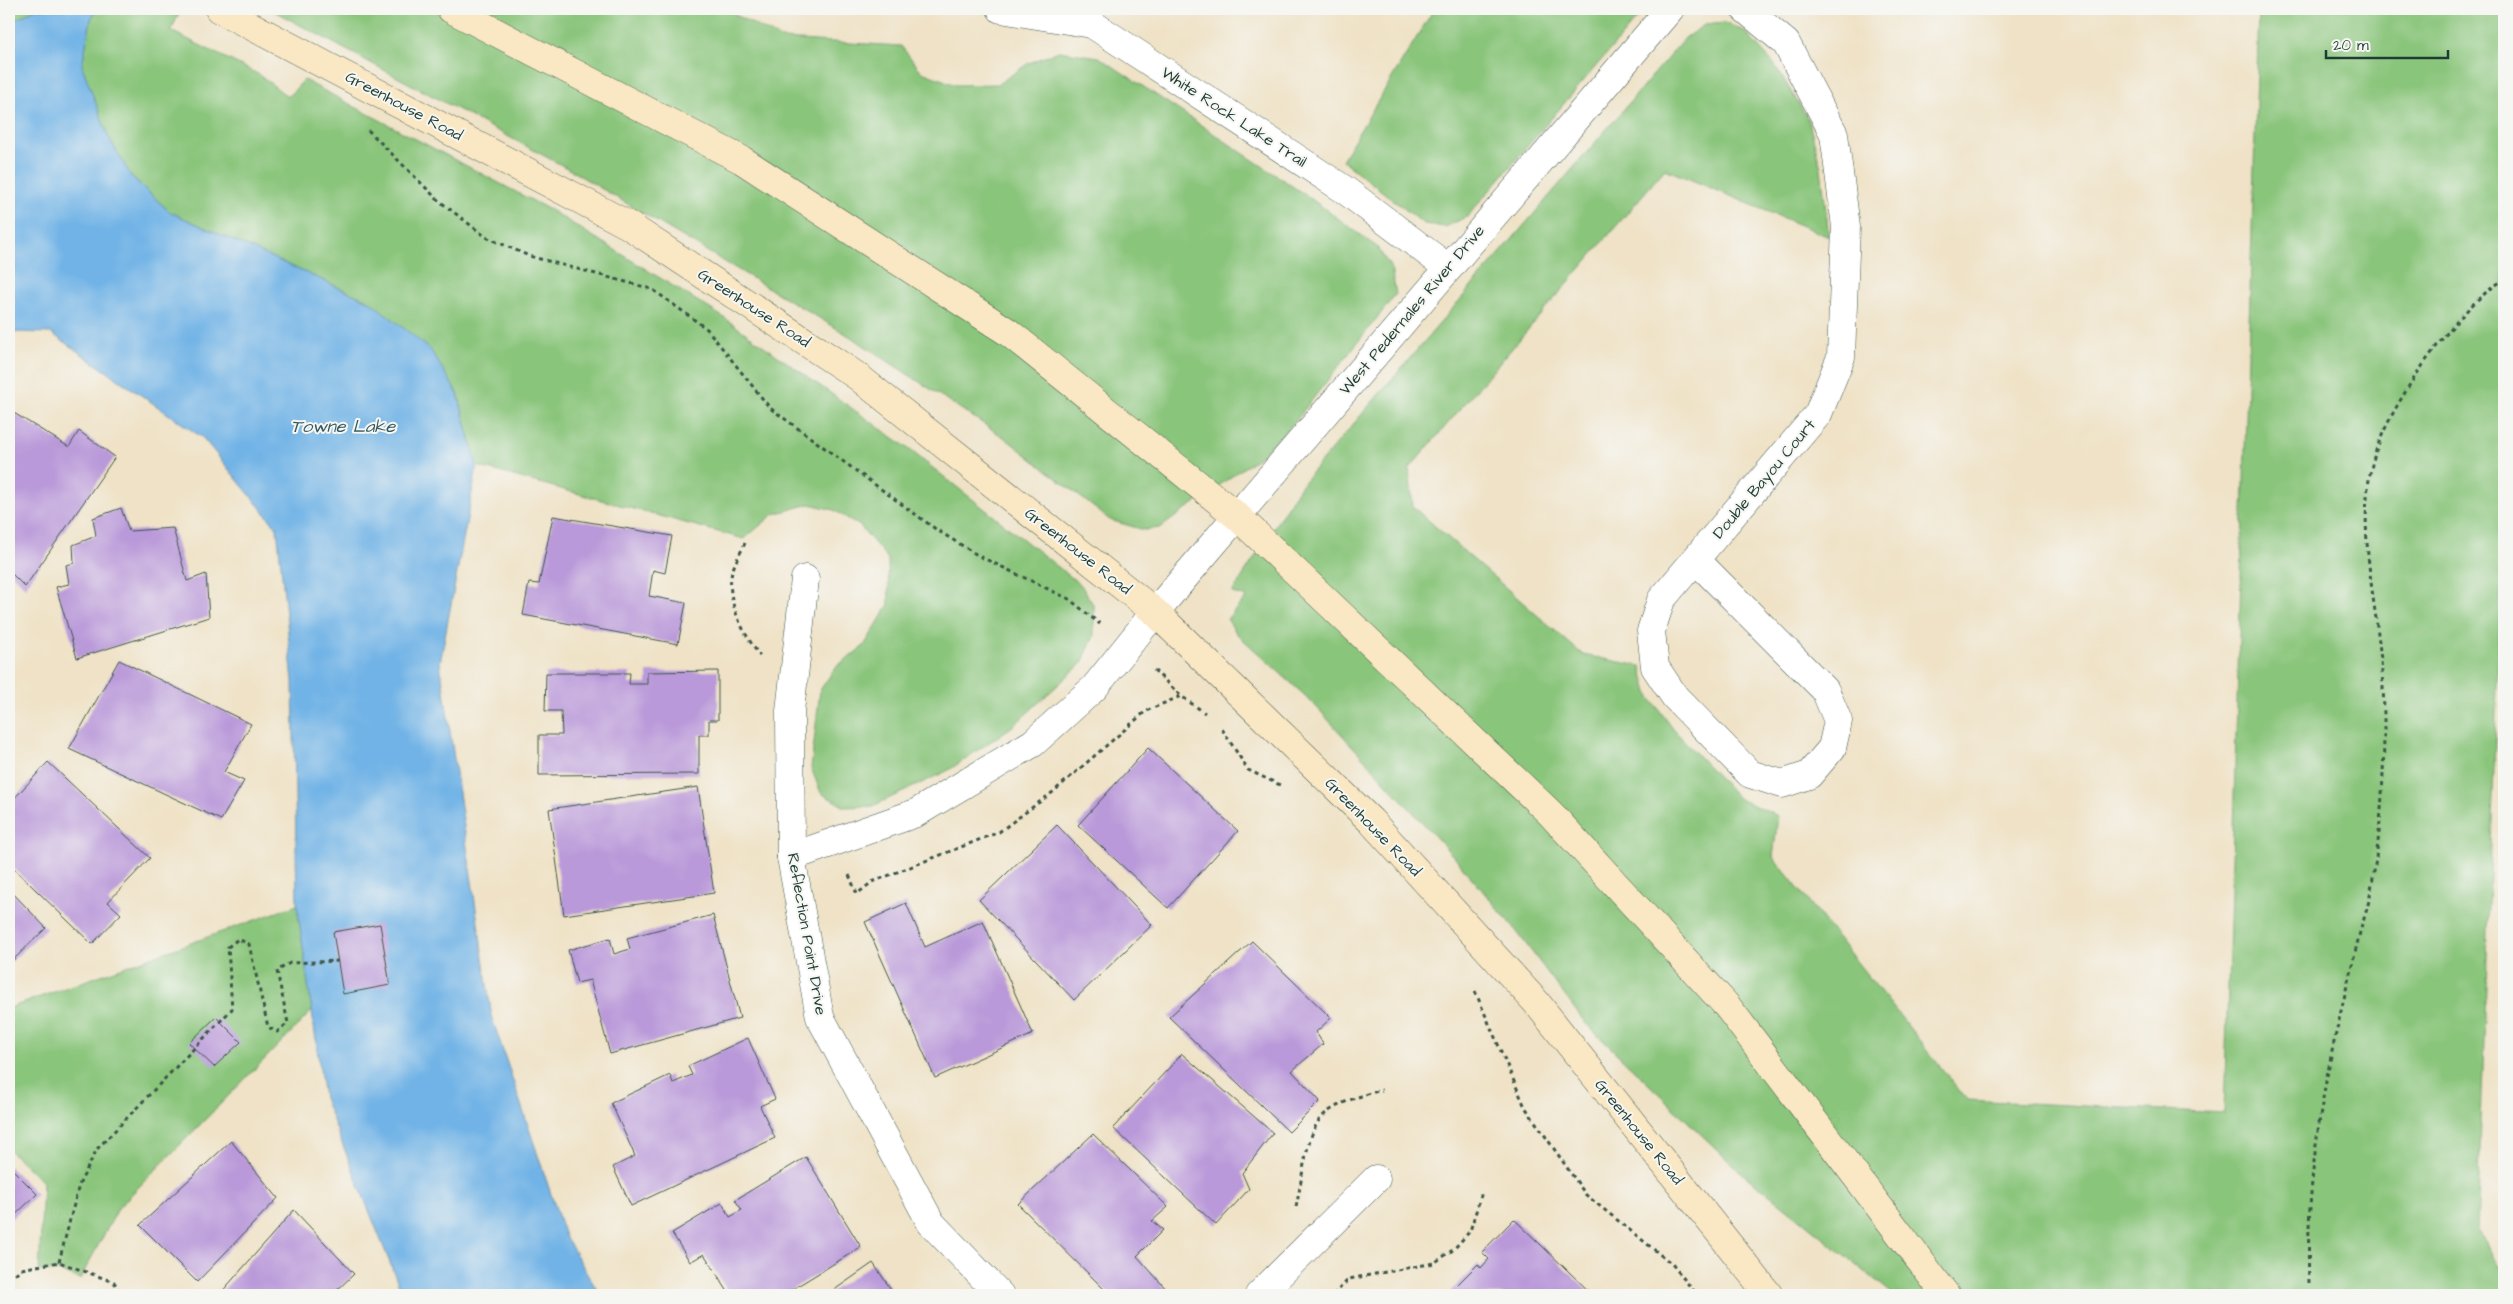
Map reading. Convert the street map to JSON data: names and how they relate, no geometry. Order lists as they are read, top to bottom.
{
  "streets": {
    "main road": ["Greenhouse Road"],
    "street": [
      "White Rock Lake Trail",
      "West Pedernales River Drive",
      "Double Bayou Court",
      "Reflection Point Drive"
    ]
  },
  "crossings": [
    ["Greenhouse Road", "West Pedernales River Drive"],
    ["White Rock Lake Trail", "West Pedernales River Drive"],
    ["West Pedernales River Drive", "Reflection Point Drive"]
  ],
  "water": ["Towne Lake"],
  "scale_bar": "20 m"
}
